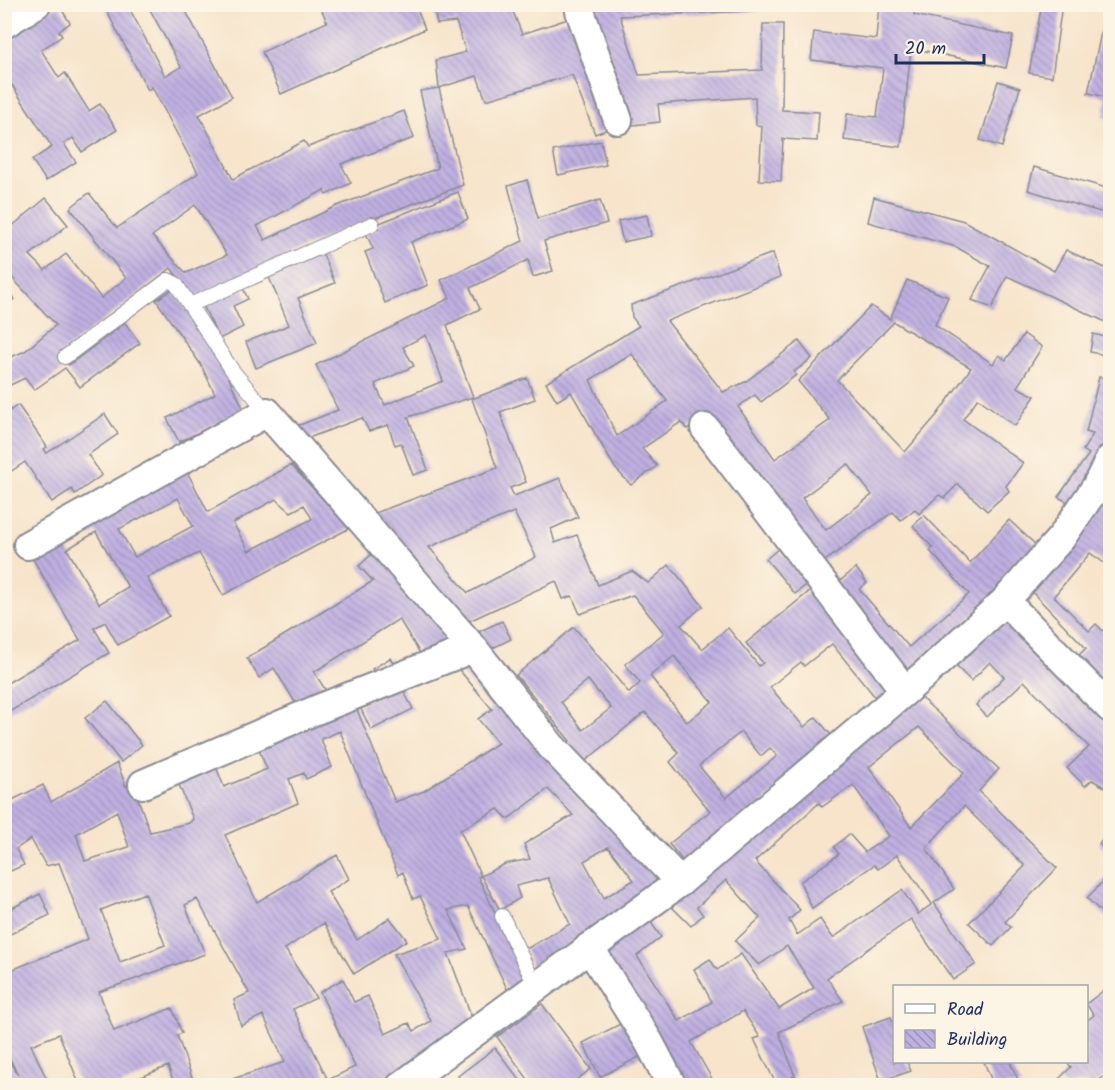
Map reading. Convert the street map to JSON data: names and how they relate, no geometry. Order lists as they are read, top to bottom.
{
  "legend": ["Road", "Building"],
  "scale_bar": "20 m"
}
